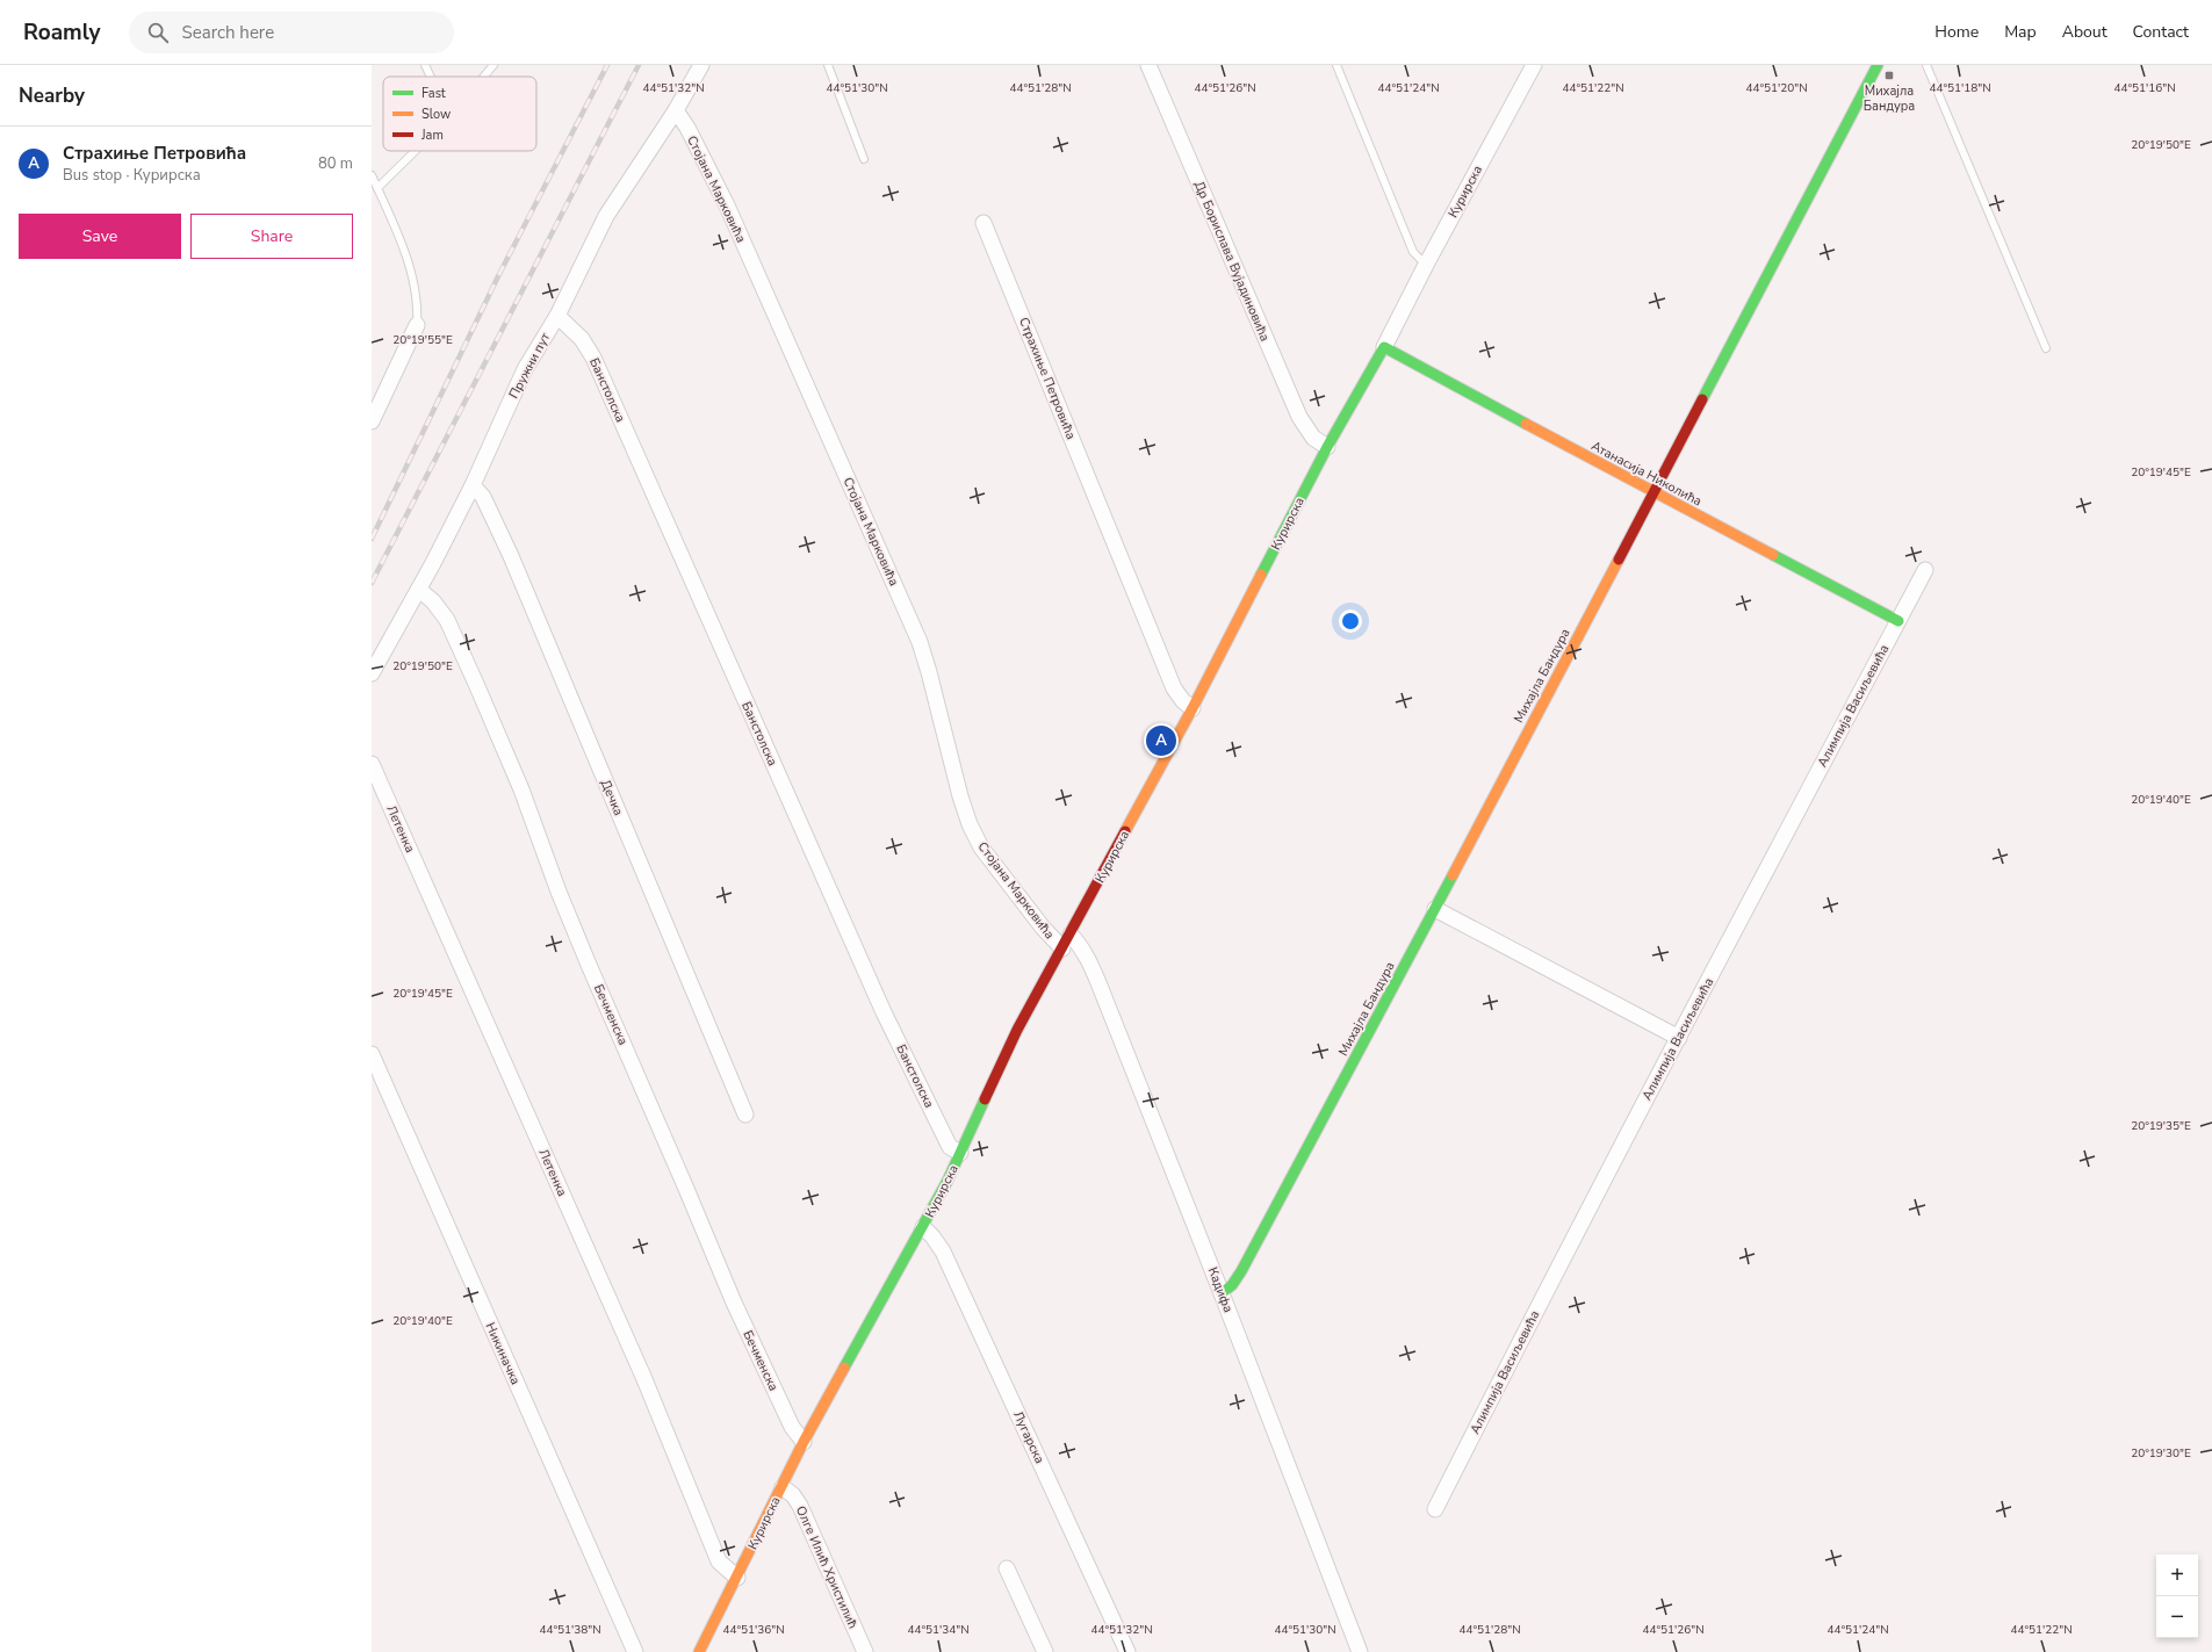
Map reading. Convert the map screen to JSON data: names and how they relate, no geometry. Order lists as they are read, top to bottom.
{
  "streets": {
    "street": [
      "Стојана Марковића",
      "Курирска",
      "Др Борислава Вујадиновића",
      "Пружни пут",
      "Страхиње Петровића",
      "Банстолска",
      "Атанасија Николића",
      "Михајла Бандура",
      "Алимпија Васиљевића",
      "Дечка",
      "Летенка",
      "Бечменска",
      "Кадифа",
      "Никиначка",
      "Лугарска",
      "Олге Илић Христилић"
    ]
  },
  "crossings": [
    ["Стојана Марковића", "Курирска"],
    ["Стојана Марковића", "Пружни пут"],
    ["Курирска", "Др Борислава Вујадиновића"],
    ["Курирска", "Страхиње Петровића"],
    ["Курирска", "Банстолска"],
    ["Курирска", "Атанасија Николића"],
    ["Курирска", "Летенка"],
    ["Курирска", "Бечменска"],
    ["Курирска", "Кадифа"],
    ["Курирска", "Лугарска"],
    ["Курирска", "Олге Илић Христилић"],
    ["Пружни пут", "Банстолска"],
    ["Пружни пут", "Дечка"],
    ["Пружни пут", "Бечменска"],
    ["Атанасија Николића", "Михајла Бандура"],
    ["Атанасија Николића", "Алимпија Васиљевића"],
    ["Михајла Бандура", "Кадифа"]
  ],
  "places": {
    "transit": ["Михајла Бандура"]
  },
  "legend": ["Fast", "Slow", "Jam"],
  "page": {
    "header": "Roamly",
    "search": "Search here",
    "nav": [
      "Home",
      "Map",
      "About",
      "Contact"
    ],
    "heading": "Nearby",
    "list": [
      {
        "mark": "A",
        "name": "Страхиње Петровића",
        "note": "Bus stop · Курирска",
        "value": "80 m"
      }
    ],
    "buttons": ["Save", "Share"],
    "pins": "A",
    "map_buttons": ["+", "−"]
  },
  "coordinates": [
    "44°51'32\"N",
    "44°51'30\"N",
    "44°51'28\"N",
    "44°51'26\"N",
    "44°51'24\"N",
    "44°51'22\"N",
    "44°51'20\"N",
    "44°51'18\"N",
    "44°51'16\"N",
    "20°19'50\"E",
    "20°19'55\"E",
    "20°19'45\"E",
    "20°19'40\"E",
    "20°19'35\"E",
    "20°19'30\"E",
    "44°51'38\"N",
    "44°51'36\"N",
    "44°51'34\"N"
  ]
}
